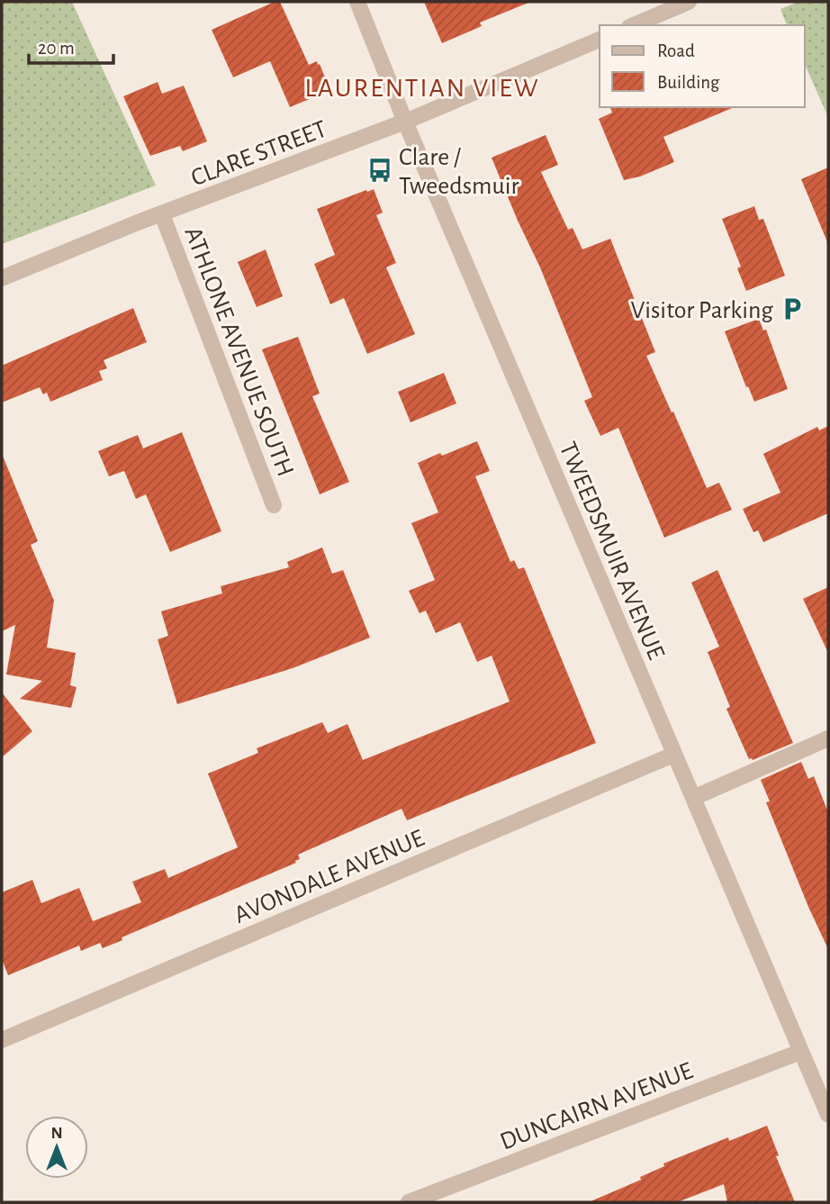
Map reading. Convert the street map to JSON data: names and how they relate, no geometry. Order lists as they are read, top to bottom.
{
  "streets": {
    "street": [
      "CLARE STREET",
      "ATHLONE AVENUE SOUTH",
      "TWEEDSMUIR AVENUE",
      "AVONDALE AVENUE",
      "DUNCAIRN AVENUE"
    ]
  },
  "crossings": [
    ["CLARE STREET", "ATHLONE AVENUE SOUTH"],
    ["CLARE STREET", "TWEEDSMUIR AVENUE"],
    ["TWEEDSMUIR AVENUE", "AVONDALE AVENUE"],
    ["TWEEDSMUIR AVENUE", "DUNCAIRN AVENUE"]
  ],
  "districts": ["LAURENTIAN VIEW"],
  "places": {
    "bus stop": ["Clare / Tweedsmuir"],
    "parking": ["Visitor Parking"]
  },
  "legend": ["Road", "Building"],
  "scale_bar": "20 m",
  "north": "top"
}
